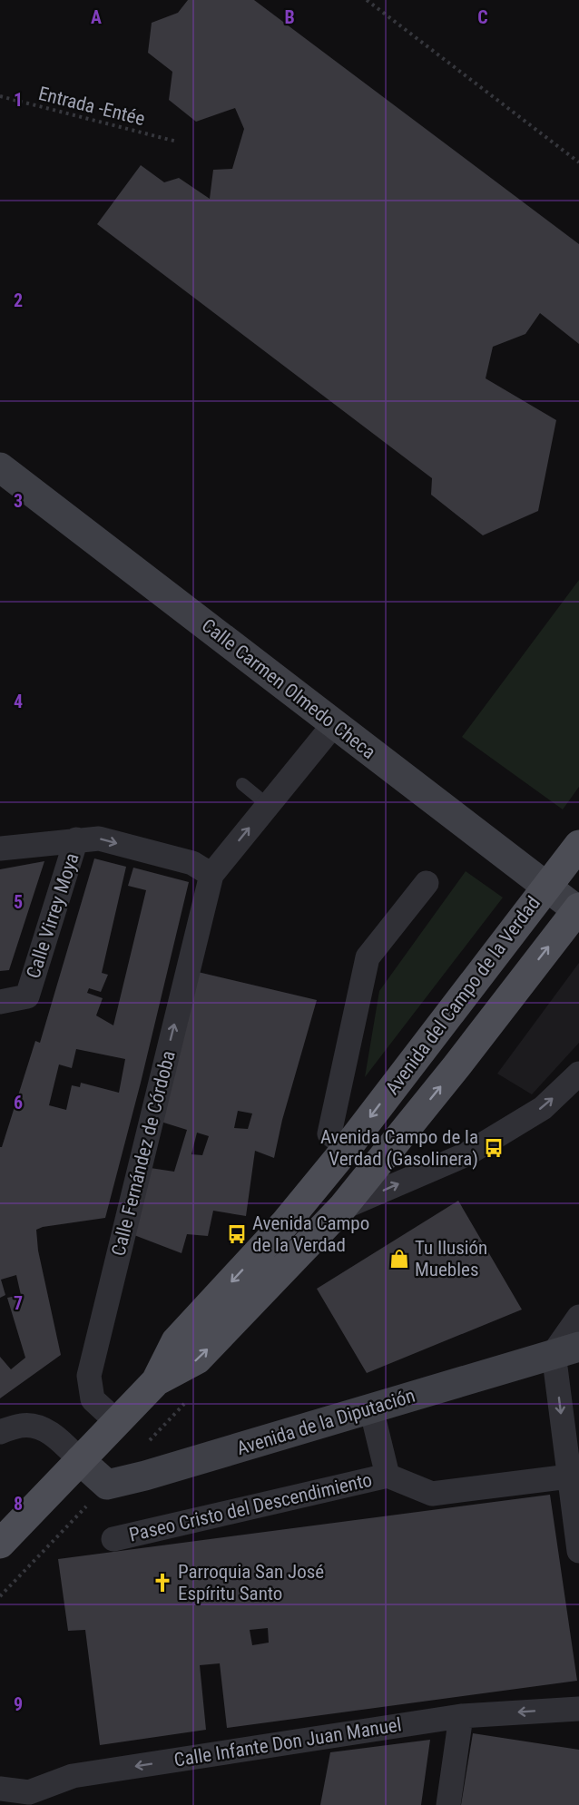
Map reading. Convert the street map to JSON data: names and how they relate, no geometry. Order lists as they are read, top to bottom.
{
  "streets": {
    "main road": ["Avenida del Campo de la Verdad"],
    "street": [
      "Calle Carmen Olmedo Checa",
      "Calle Virrey Moya",
      "Calle Fernández de Córdoba",
      "Avenida de la Diputación",
      "Paseo Cristo del Descendimiento",
      "Calle Infante Don Juan Manuel"
    ],
    "path": ["Entrada -Entée"]
  },
  "crossings": [
    ["Calle Carmen Olmedo Checa", "Avenida del Campo de la Verdad"],
    ["Avenida del Campo de la Verdad", "Calle Fernández de Córdoba"],
    ["Avenida del Campo de la Verdad", "Avenida de la Diputación"],
    ["Avenida de la Diputación", "Paseo Cristo del Descendimiento"]
  ],
  "one_way": ["Calle Infante Don Juan Manuel"],
  "places": {
    "bus stop": ["Avenida Campo de la Verdad (Gasolinera)", "Avenida Campo de la Verdad"],
    "shop": ["Tu Ilusión Muebles"],
    "church": ["Parroquia San José Espíritu Santo"]
  },
  "grid": {
    "columns": ["A", "B", "C"],
    "rows": [
      "1",
      "2",
      "3",
      "4",
      "5",
      "6",
      "7",
      "8",
      "9"
    ]
  }
}
